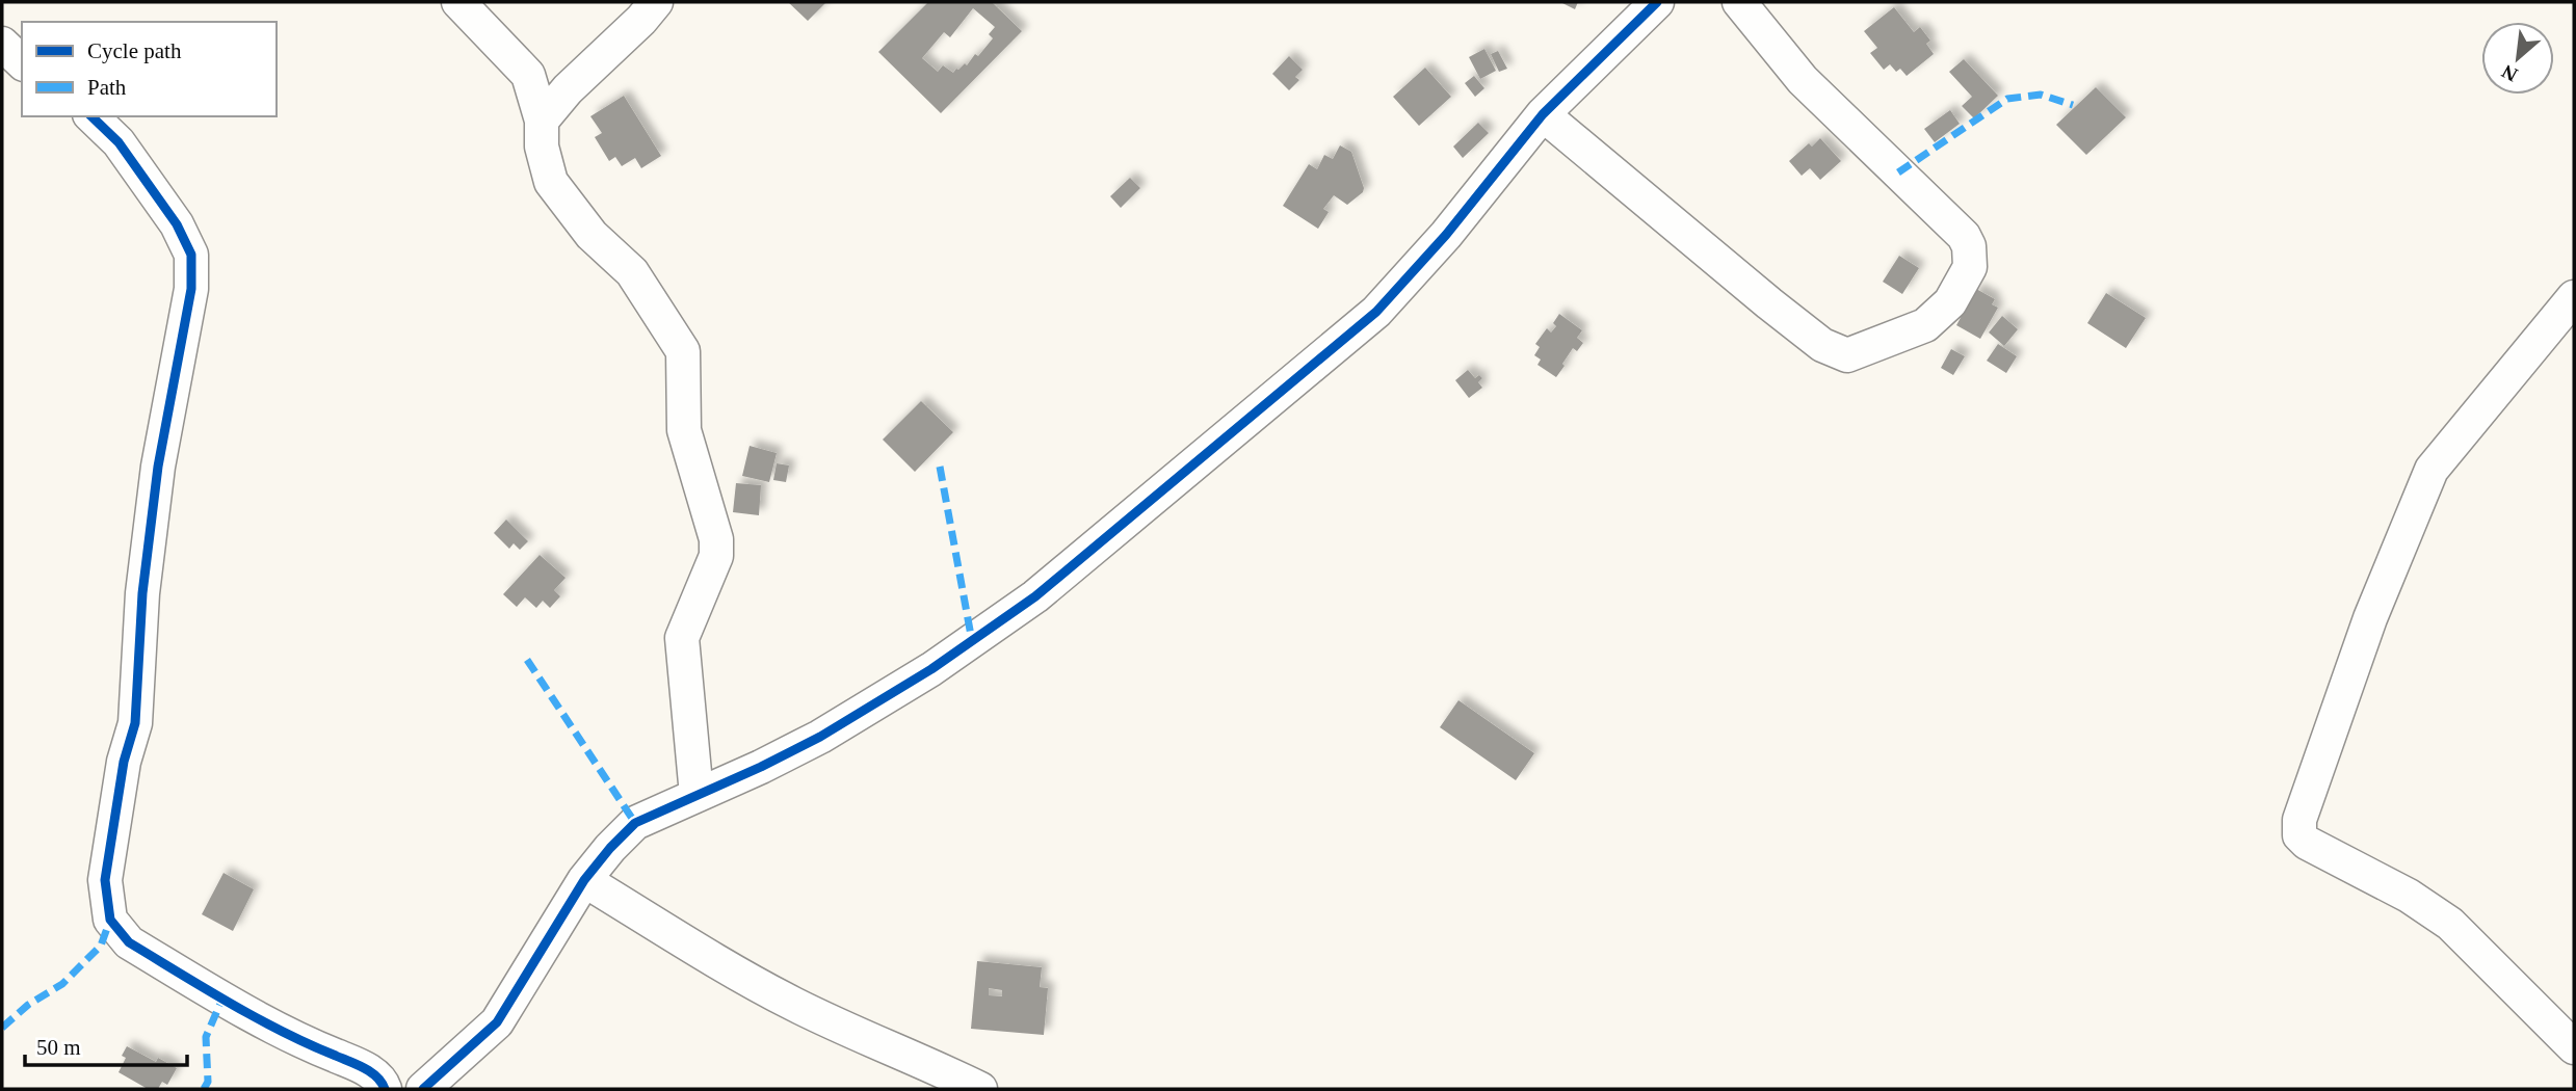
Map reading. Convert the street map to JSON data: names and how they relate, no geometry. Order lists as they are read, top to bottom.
{
  "legend": ["Cycle path", "Path"],
  "scale_bar": "50 m",
  "north": "bottom left"
}
